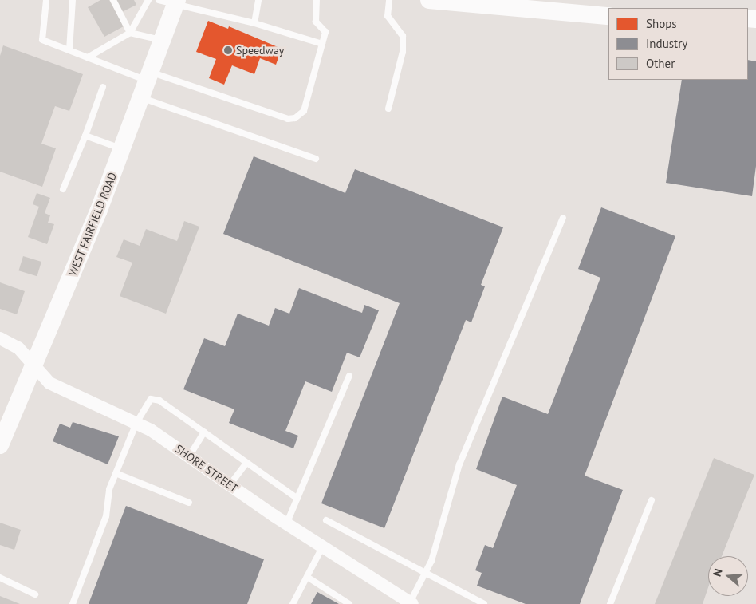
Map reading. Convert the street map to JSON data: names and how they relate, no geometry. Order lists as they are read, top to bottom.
{
  "streets": {
    "main road": ["WEST FAIRFIELD ROAD"],
    "street": ["SHORE STREET"]
  },
  "crossings": [
    ["WEST FAIRFIELD ROAD", "SHORE STREET"]
  ],
  "places": ["Speedway"],
  "legend": ["Shops", "Industry", "Other"],
  "north": "left"
}
